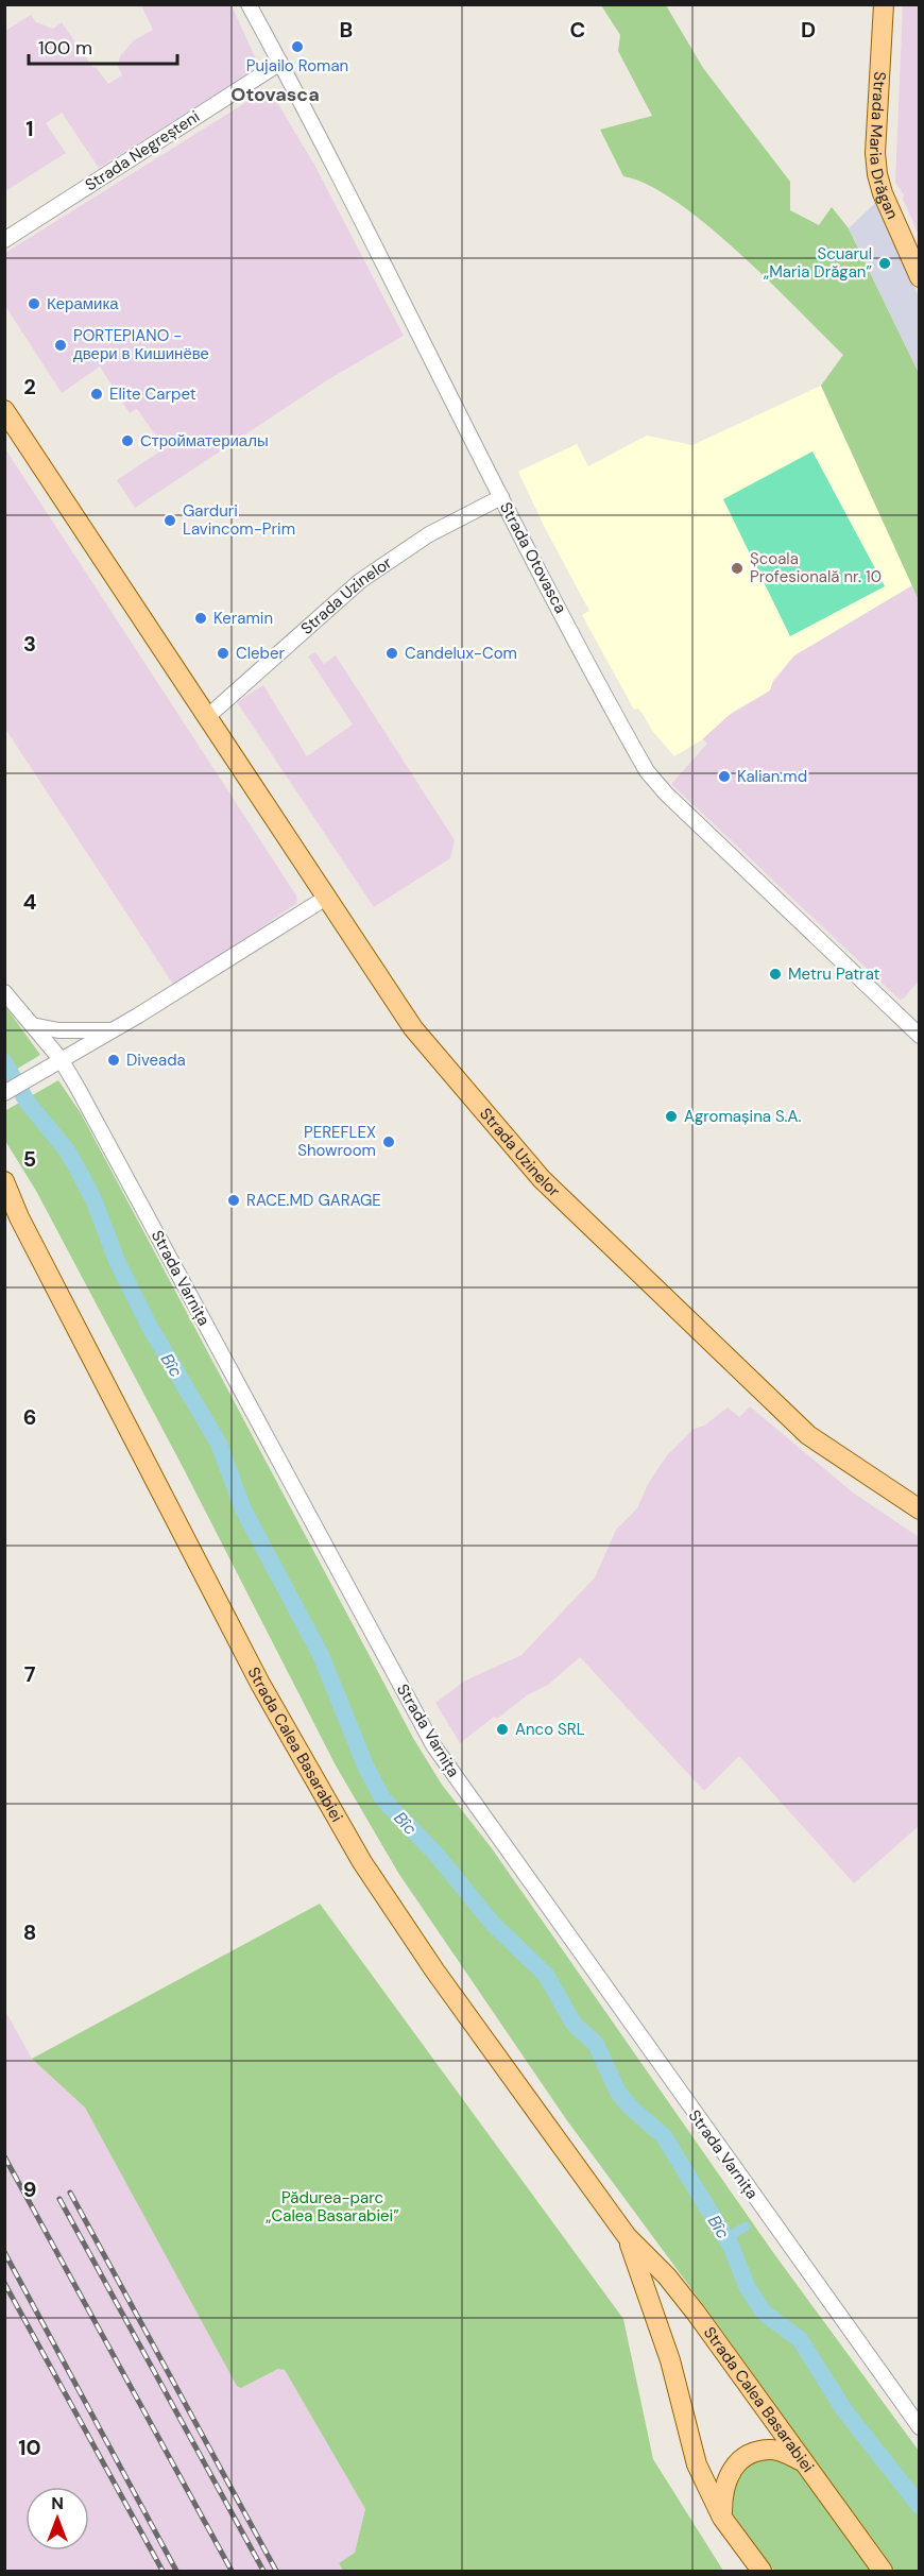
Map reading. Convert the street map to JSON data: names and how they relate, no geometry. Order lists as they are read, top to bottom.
{
  "streets": {
    "main road": ["Strada Maria Drăgan", "Strada Uzinelor", "Strada Calea Basarabiei"],
    "street": ["Strada Negreșteni", "Strada Otovasca", "Strada Varnița"]
  },
  "crossings": [
    ["Strada Negreșteni", "Strada Otovasca"],
    ["Strada Otovasca", "Strada Uzinelor"]
  ],
  "districts": ["Otovasca"],
  "water": ["Bîc"],
  "parks": ["Pădurea-parc „Calea Basarabiei”"],
  "places": [
    "Pujailo Roman",
    "Scuarul „Maria Drăgan”",
    "Керамика",
    "PORTEPIANO - двери в Кишинёве",
    "Elite Carpet",
    "Стройматериалы",
    "Garduri Lavincom-Prim",
    "Școala Profesională nr. 10",
    "Keramin",
    "Cleber",
    "Candelux-Com",
    "Kalian.md",
    "Metru Patrat",
    "Diveada",
    "Agromașina S.A.",
    "PEREFLEX Showroom",
    "RACE.MD GARAGE",
    "Anco SRL"
  ],
  "scale_bar": "100 m",
  "north": "top",
  "grid": {
    "columns": ["B", "C", "D"],
    "rows": [
      "1",
      "2",
      "3",
      "4",
      "5",
      "6",
      "7",
      "8",
      "9",
      "10"
    ]
  }
}
